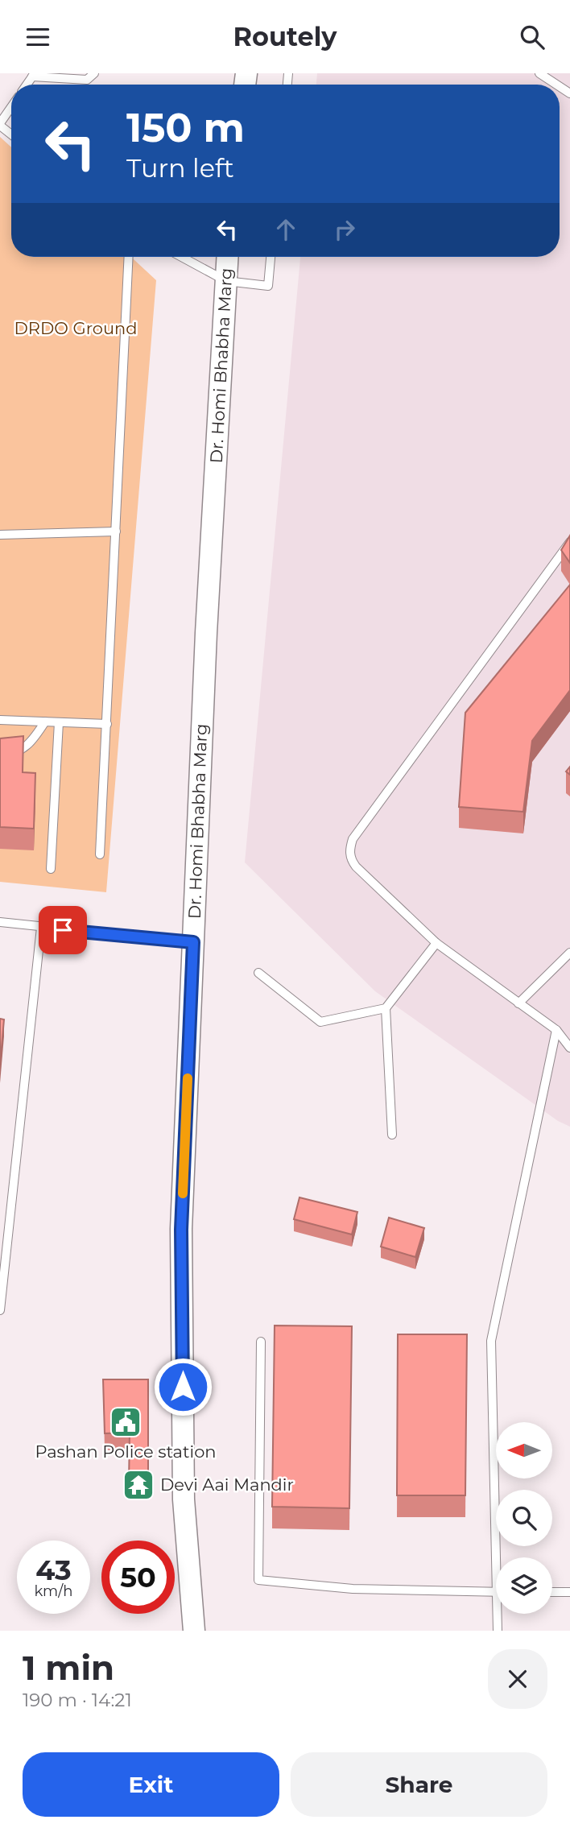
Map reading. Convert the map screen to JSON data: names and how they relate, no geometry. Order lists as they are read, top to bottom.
{
  "streets": {
    "main road": ["Dr. Homi Bhabha Marg"]
  },
  "parks": ["DRDO Ground"],
  "places": {
    "public building": ["Pashan Police station"],
    "temple": ["Devi Aai Mandir"]
  },
  "north": "left",
  "page": {
    "header": "Routely",
    "turn": ["150 m", "Turn left"],
    "speed": "43 km/h",
    "limit": "50",
    "heading": ["1 min", "190 m · 14:21"],
    "buttons": ["Exit", "Share"]
  }
}
